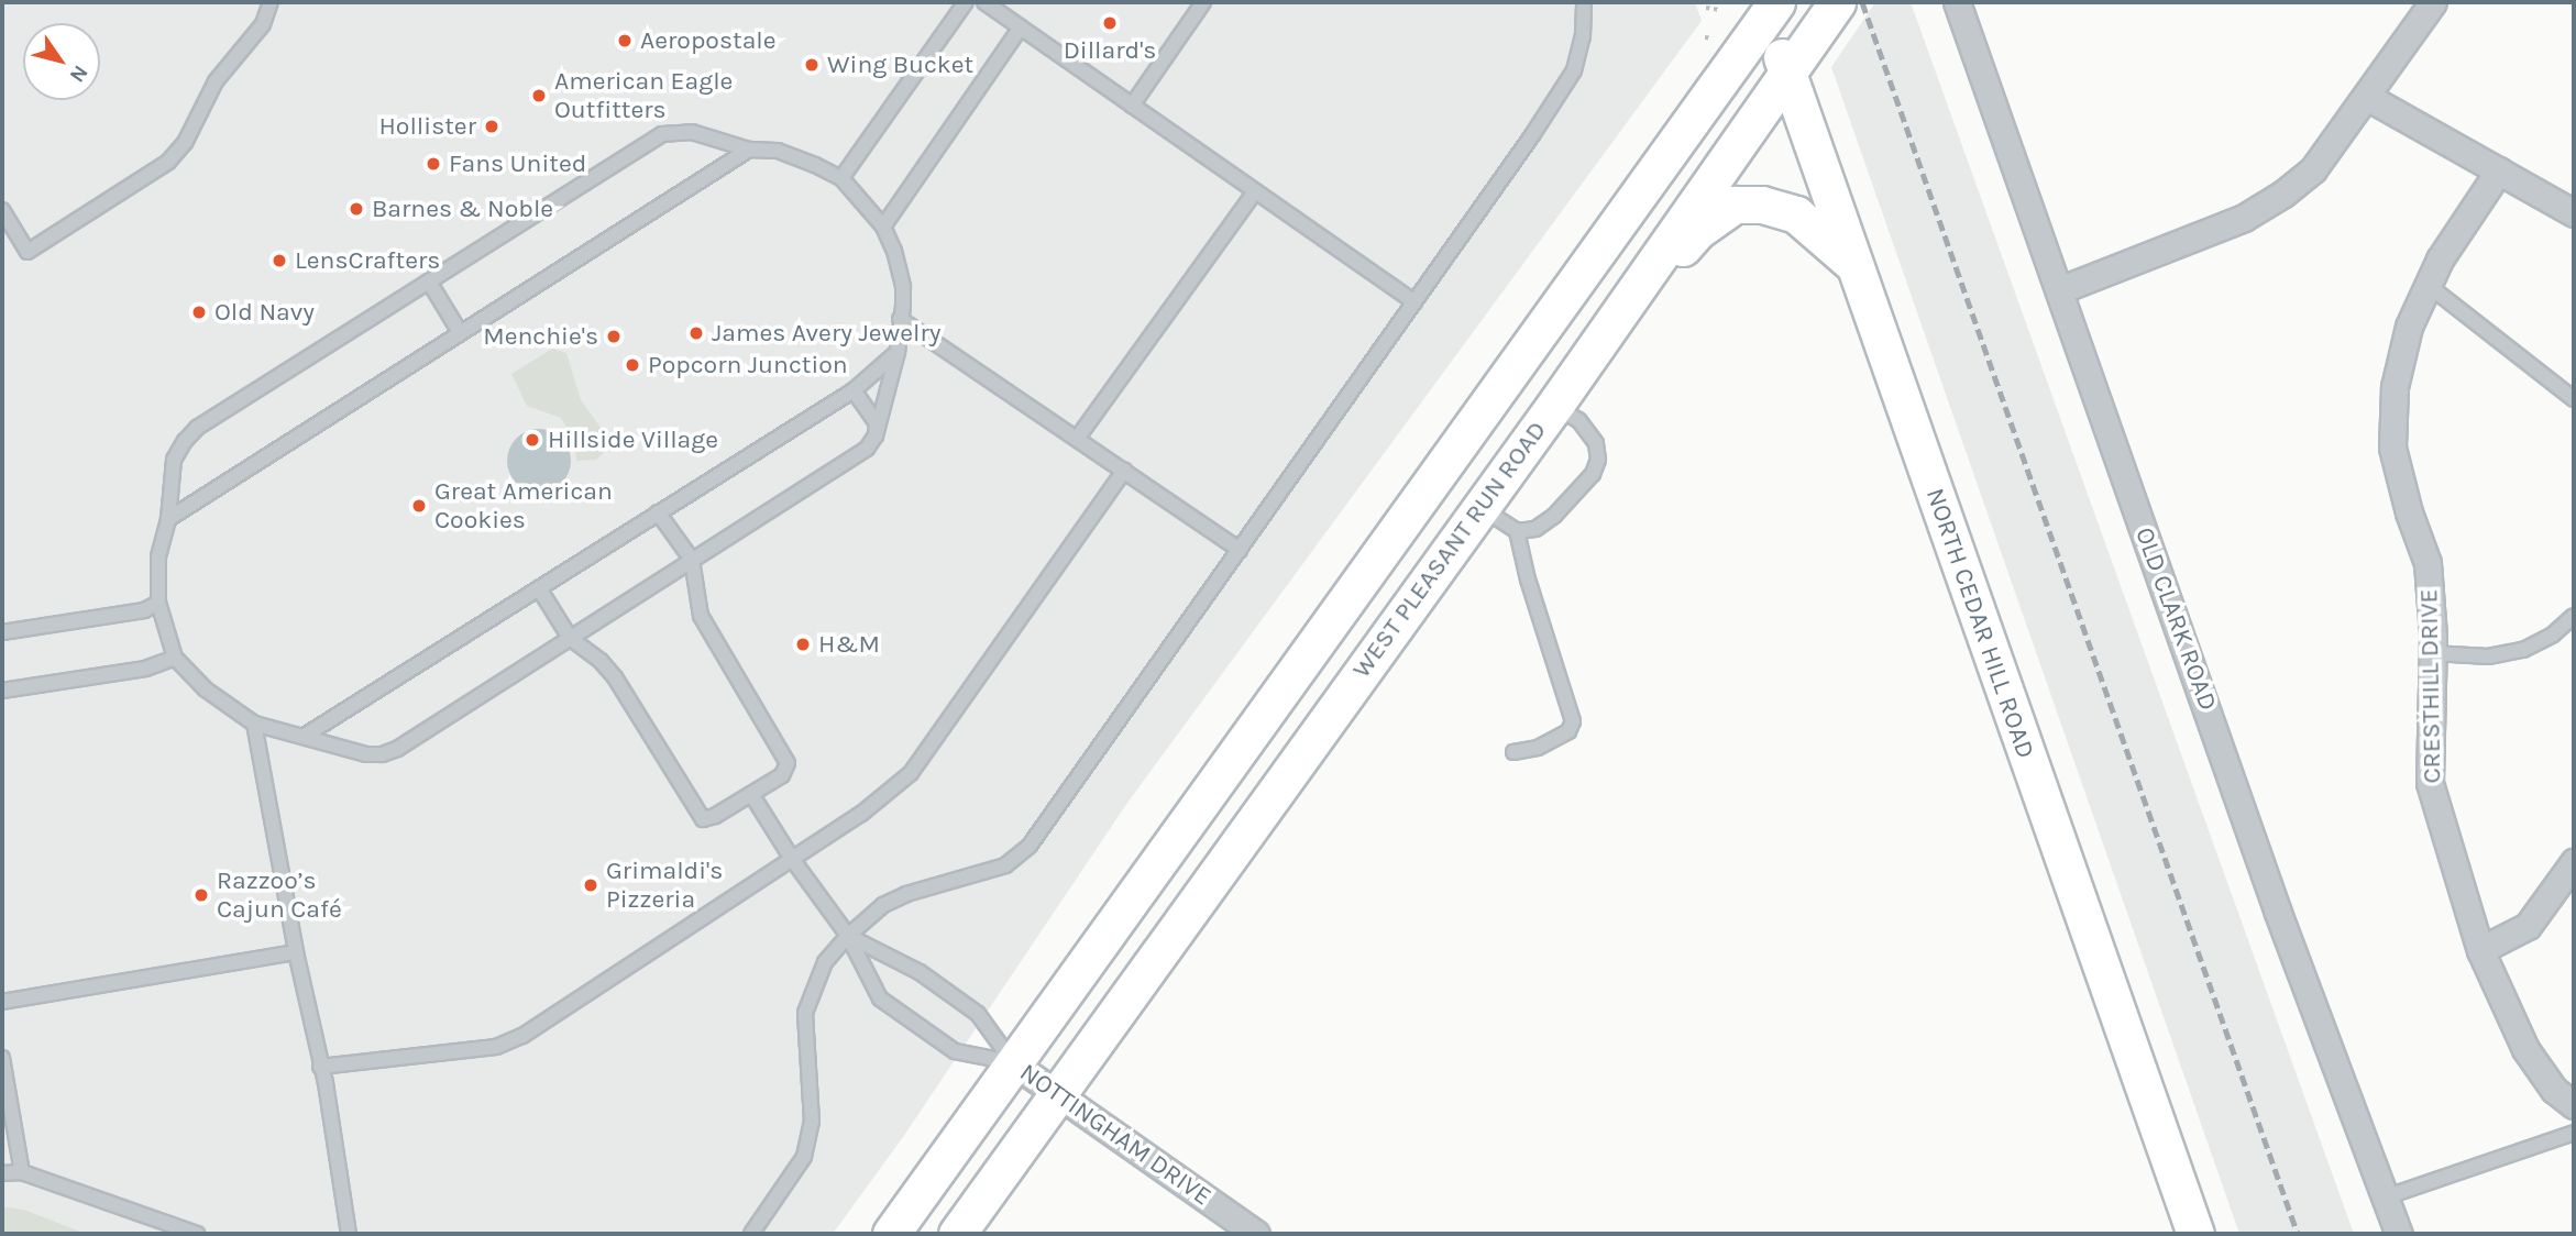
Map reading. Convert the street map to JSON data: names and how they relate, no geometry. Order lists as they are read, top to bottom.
{
  "streets": {
    "main road": ["WEST PLEASANT RUN ROAD", "NORTH CEDAR HILL ROAD"],
    "street": ["OLD CLARK ROAD", "CRESTHILL DRIVE", "NOTTINGHAM DRIVE"]
  },
  "crossings": [
    ["WEST PLEASANT RUN ROAD", "NORTH CEDAR HILL ROAD"],
    ["WEST PLEASANT RUN ROAD", "NOTTINGHAM DRIVE"]
  ],
  "places": [
    "Dillard's",
    "Aeropostale",
    "Wing Bucket",
    "American Eagle Outfitters",
    "Hollister",
    "Fans United",
    "Barnes & Noble",
    "LensCrafters",
    "Old Navy",
    "James Avery Jewelry",
    "Menchie's",
    "Popcorn Junction",
    "Hillside Village",
    "Great American Cookies",
    "H&M",
    "Grimaldi's Pizzeria",
    "Razzoo’s Cajun Café"
  ],
  "north": "bottom right"
}
